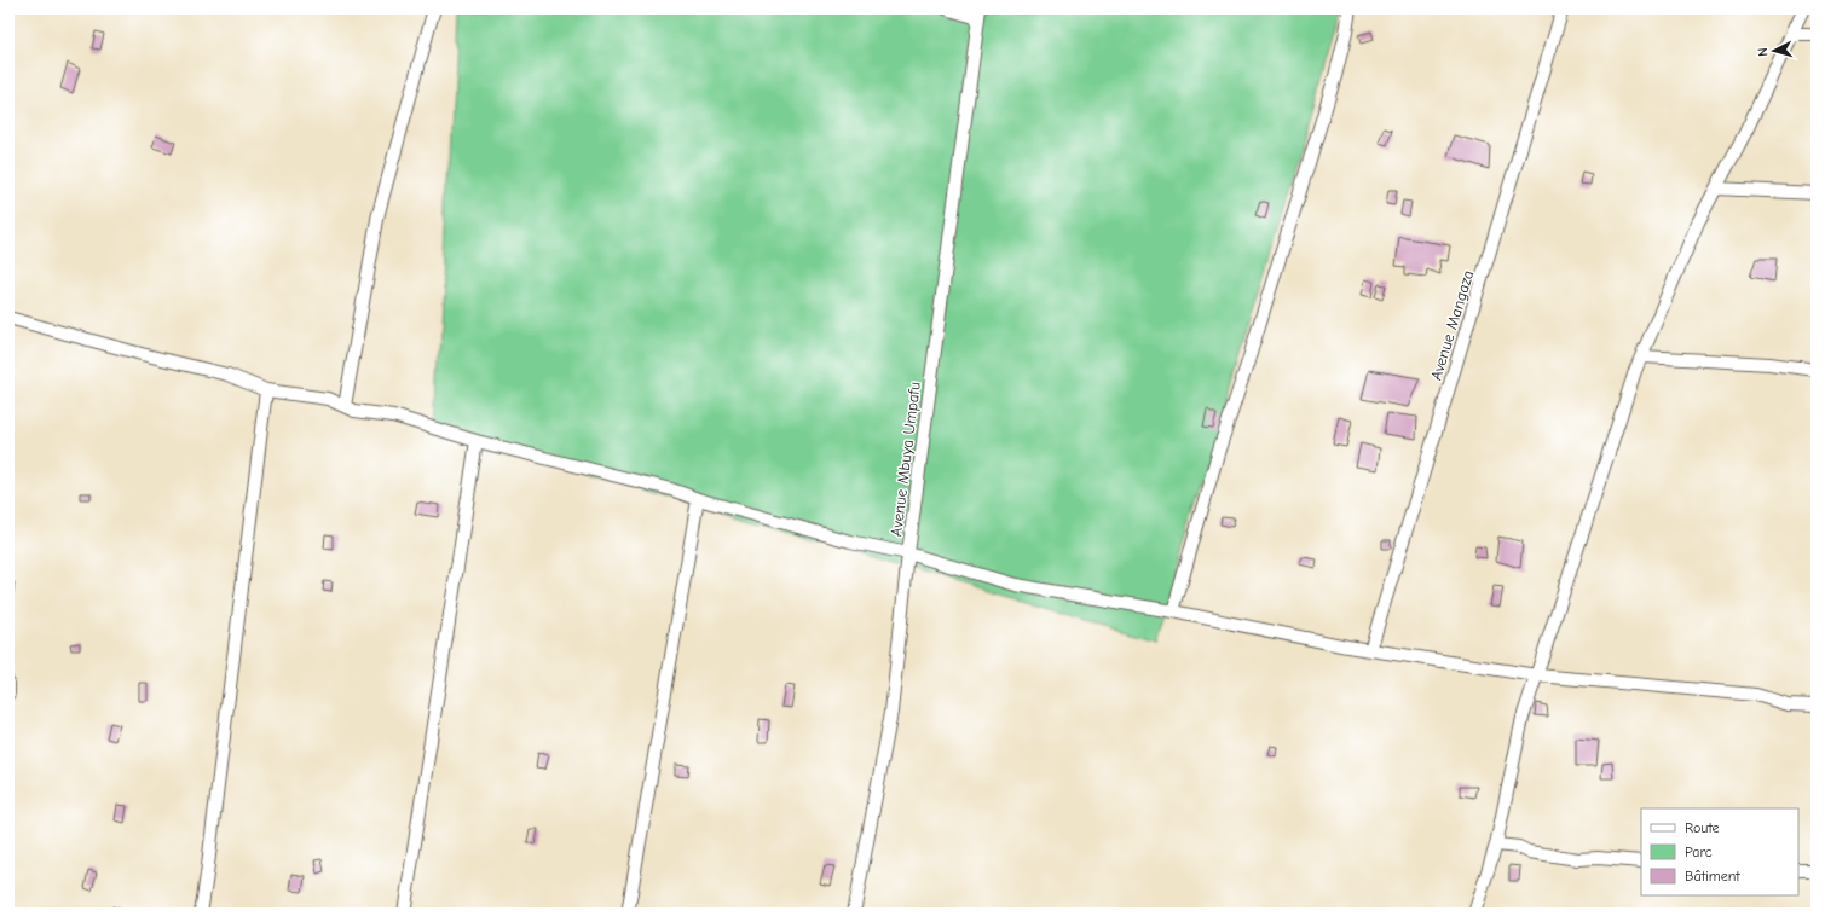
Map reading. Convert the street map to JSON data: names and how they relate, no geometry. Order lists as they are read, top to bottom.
{
  "streets": {
    "street": ["Avenue Mangaza", "Avenue Mbuya Umpafu"]
  },
  "legend": ["Route", "Parc", "Bâtiment"],
  "north": "left"
}
